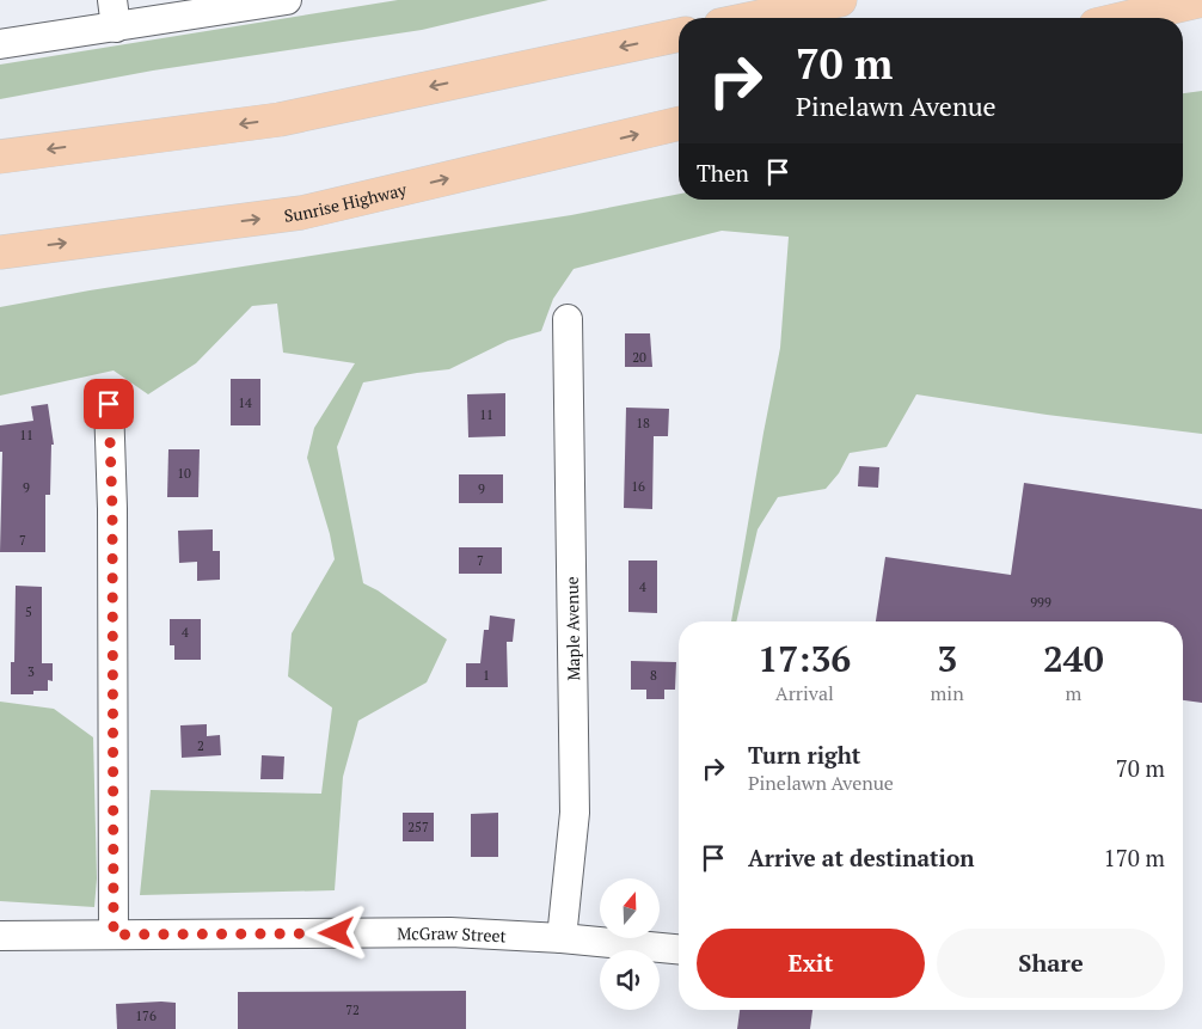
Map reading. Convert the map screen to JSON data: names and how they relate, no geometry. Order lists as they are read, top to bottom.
{
  "streets": {
    "highway": ["Sunrise Highway"],
    "street": ["Maple Avenue", "McGraw Street"]
  },
  "crossings": [
    ["Maple Avenue", "McGraw Street"]
  ],
  "house_numbers": [
    "20",
    "14",
    "11",
    "18",
    "11",
    "10",
    "16",
    "9",
    "9",
    "7",
    "7",
    "4",
    "999",
    "5",
    "4",
    "3",
    "1",
    "8",
    "2",
    "257",
    "72",
    "176"
  ],
  "north": "top",
  "page": {
    "turn": ["70 m", "Pinelawn Avenue"],
    "then": "Then",
    "eta": [
      "17:36",
      "Arrival",
      "3",
      "min",
      "240",
      "m"
    ],
    "list": [
      {
        "name": "Turn right",
        "note": "Pinelawn Avenue",
        "value": "70 m"
      },
      {
        "name": "Arrive at destination",
        "value": "170 m"
      }
    ],
    "buttons": ["Exit", "Share"]
  }
}
